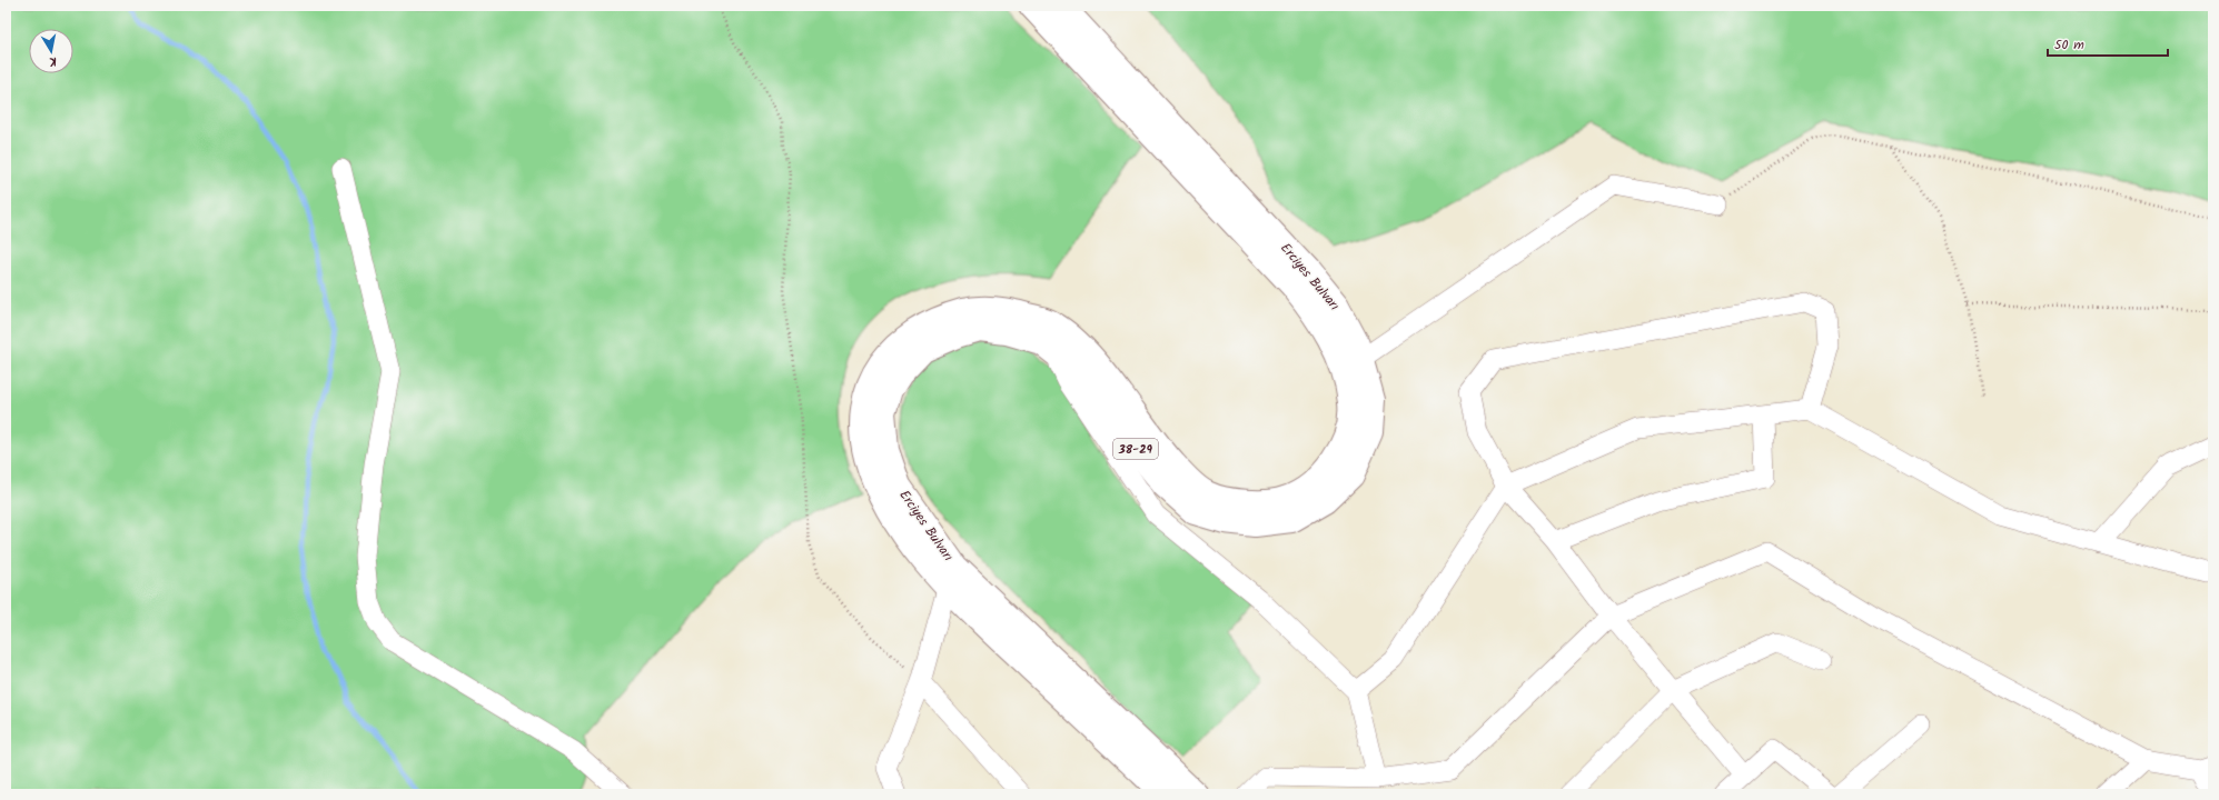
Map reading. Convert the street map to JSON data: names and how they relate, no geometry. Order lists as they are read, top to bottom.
{
  "streets": {
    "highway": ["Erciyes Bulvarı", "38-29"]
  },
  "scale_bar": "50 m",
  "north": "bottom"
}
